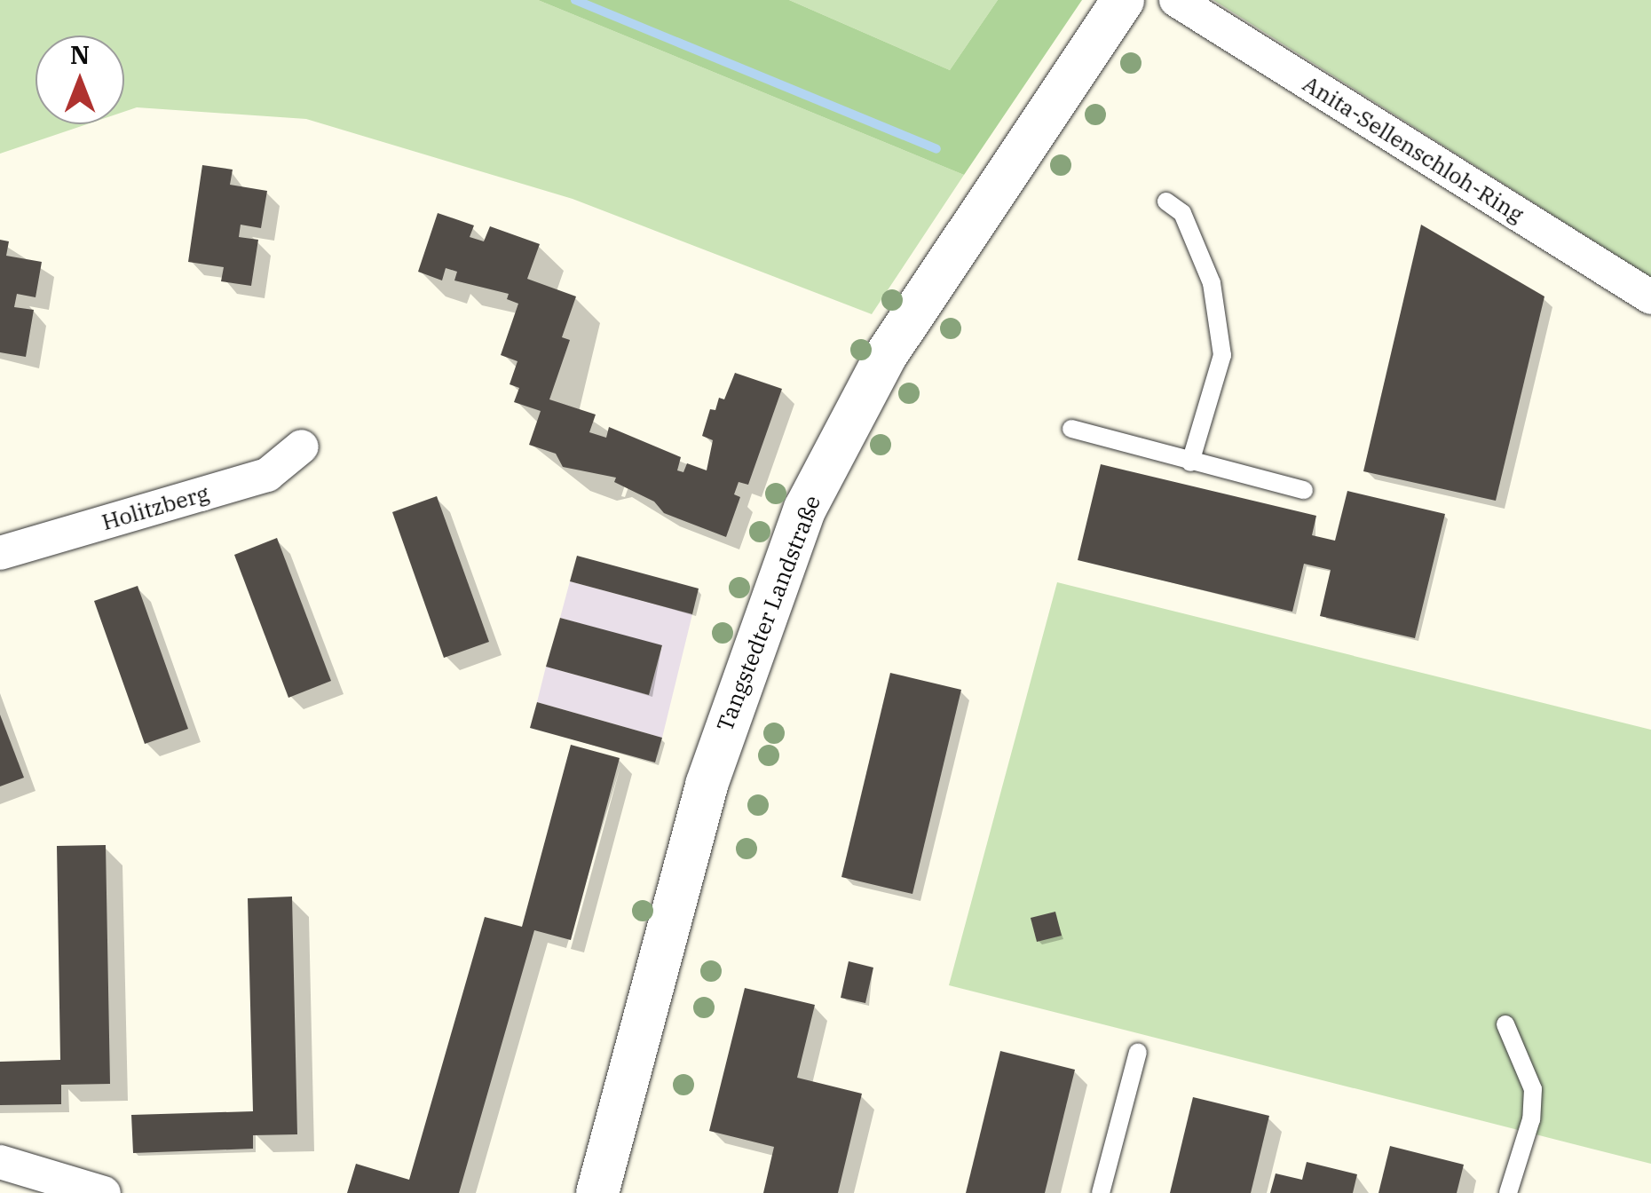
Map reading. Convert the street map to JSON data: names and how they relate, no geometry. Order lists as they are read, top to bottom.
{
  "streets": {
    "street": ["Anita-Sellenschloh-Ring", "Holitzberg", "Tangstedter Landstraße"]
  },
  "north": "top"
}
